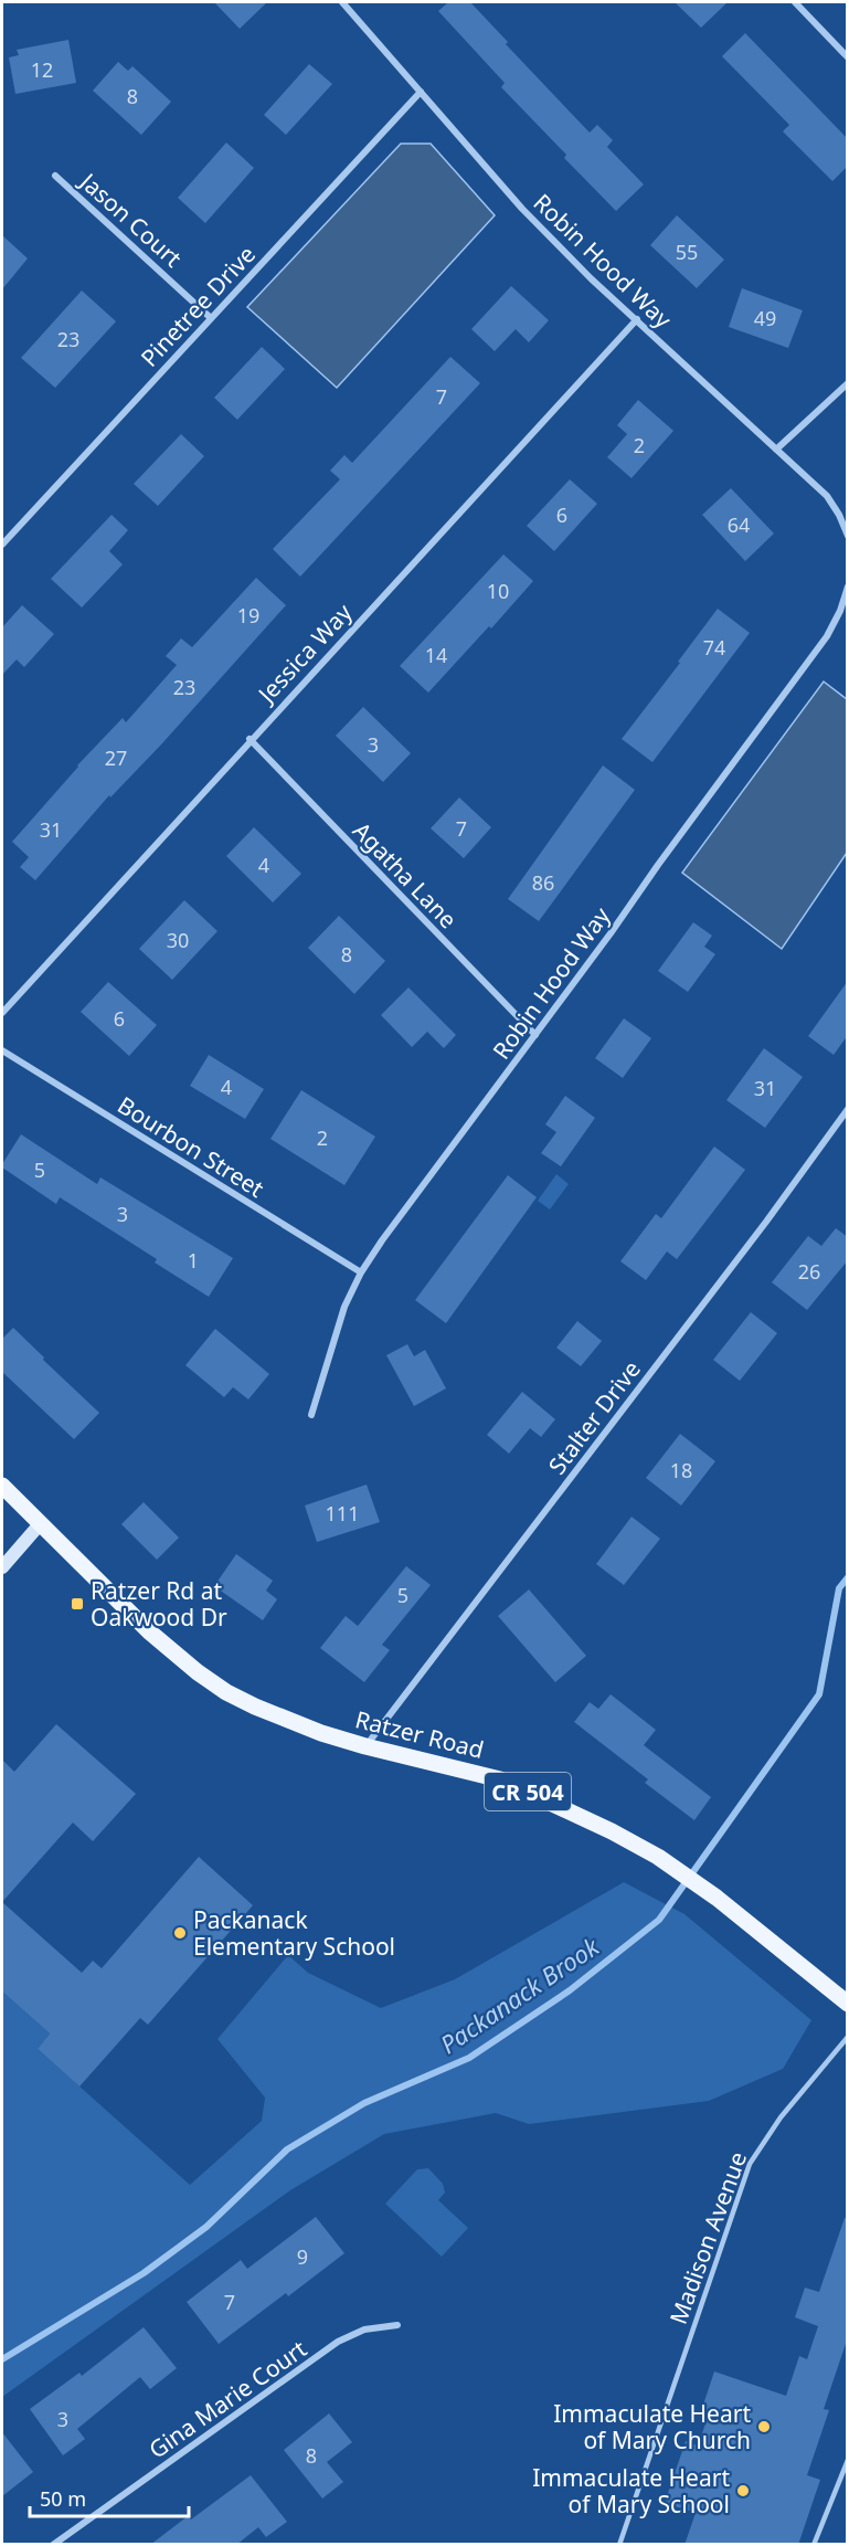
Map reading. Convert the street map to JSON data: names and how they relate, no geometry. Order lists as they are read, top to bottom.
{
  "streets": {
    "main road": ["Ratzer Road", "CR 504"],
    "street": [
      "Jason Court",
      "Robin Hood Way",
      "Pinetree Drive",
      "Jessica Way",
      "Agatha Lane",
      "Bourbon Street",
      "Stalter Drive",
      "Gina Marie Court"
    ],
    "lane": ["Madison Avenue"]
  },
  "crossings": [
    ["Jason Court", "Pinetree Drive"],
    ["Robin Hood Way", "Pinetree Drive"],
    ["Robin Hood Way", "Jessica Way"],
    ["Robin Hood Way", "Agatha Lane"],
    ["Robin Hood Way", "Bourbon Street"],
    ["Jessica Way", "Agatha Lane"],
    ["Stalter Drive", "Ratzer Road"]
  ],
  "water": ["Packanack Brook"],
  "places": {
    "transit": ["Ratzer Rd at Oakwood Dr"],
    "other": ["Packanack Elementary School", "Immaculate Heart of Mary Church", "Immaculate Heart of Mary School"]
  },
  "house_numbers": [
    "12",
    "8",
    "55",
    "49",
    "23",
    "7",
    "2",
    "6",
    "64",
    "10",
    "19",
    "74",
    "14",
    "23",
    "3",
    "27",
    "7",
    "31",
    "4",
    "86",
    "30",
    "8",
    "6",
    "4",
    "31",
    "2",
    "5",
    "3",
    "1",
    "26",
    "18",
    "111",
    "5",
    "9",
    "7",
    "3",
    "8"
  ],
  "scale_bar": "50 m"
}
